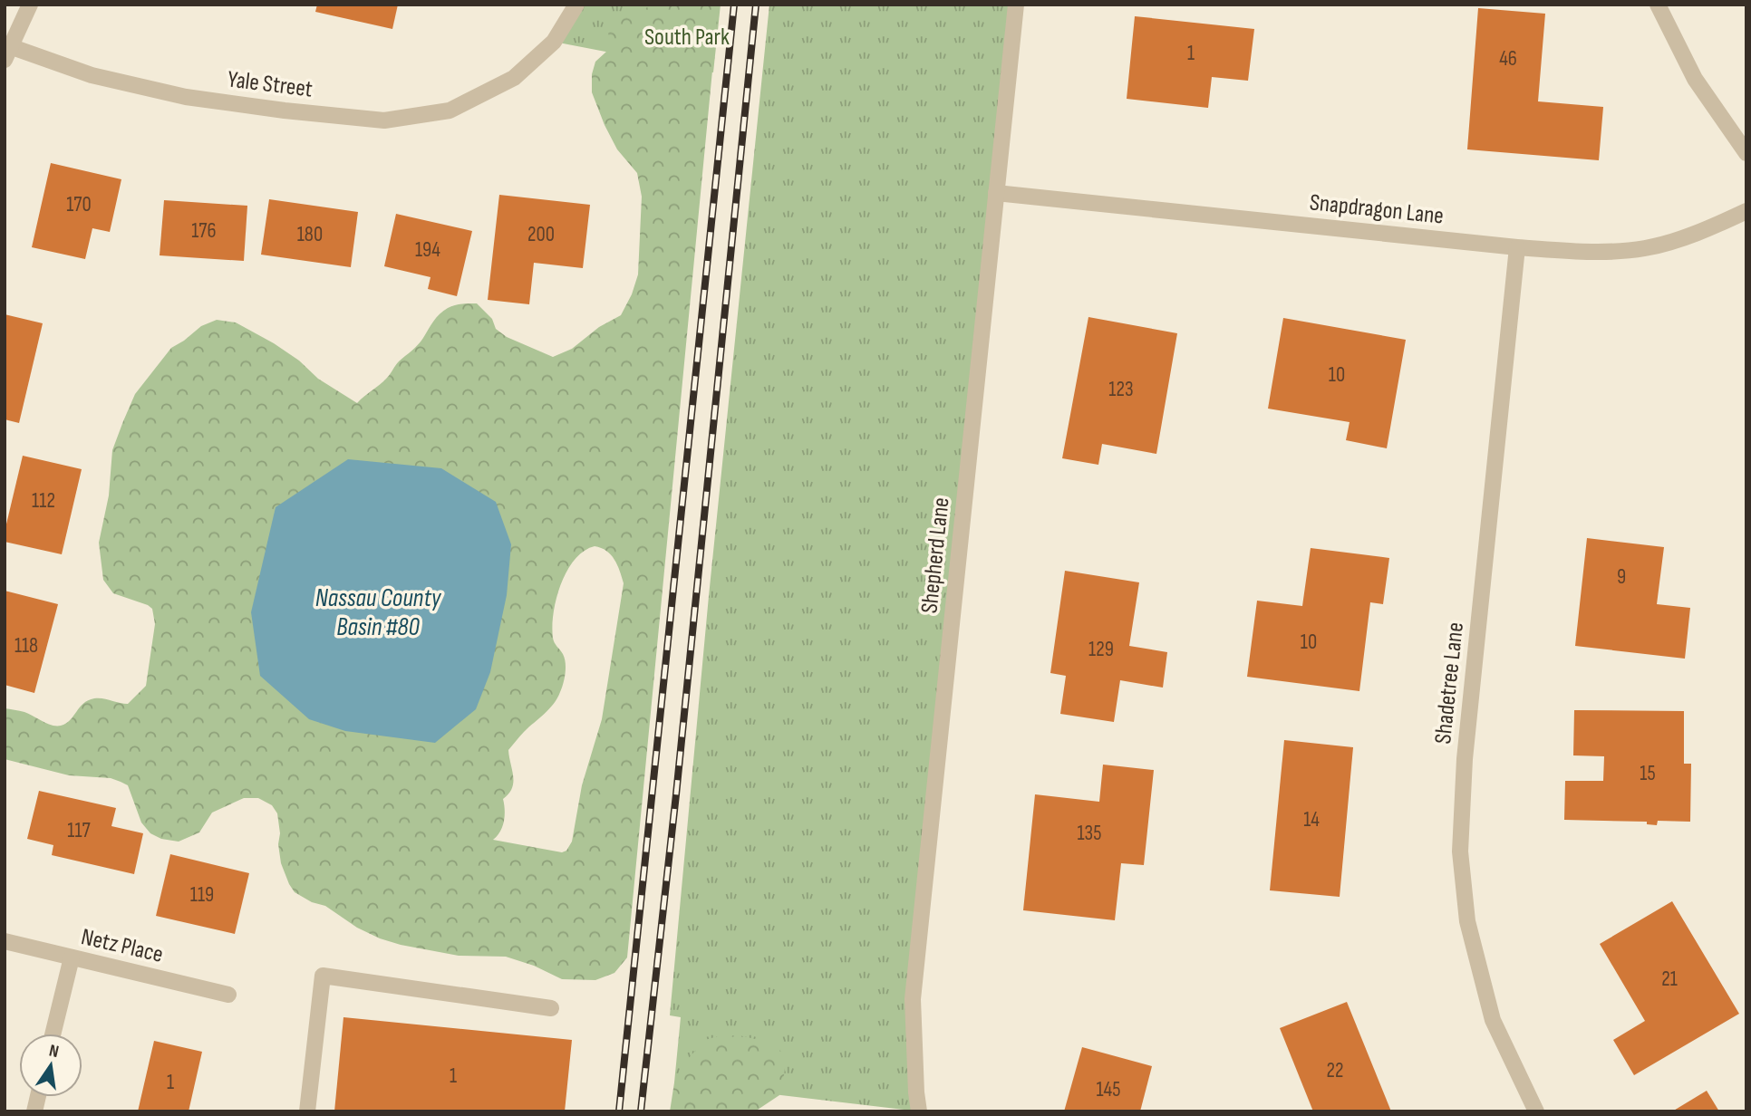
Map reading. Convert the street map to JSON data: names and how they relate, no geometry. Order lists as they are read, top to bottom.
{
  "streets": {
    "street": [
      "Yale Street",
      "Snapdragon Lane",
      "Shepherd Lane",
      "Shadetree Lane",
      "Netz Place"
    ]
  },
  "crossings": [
    ["Snapdragon Lane", "Shepherd Lane"],
    ["Snapdragon Lane", "Shadetree Lane"]
  ],
  "water": ["Nassau County Basin #80"],
  "parks": ["South Park"],
  "house_numbers": [
    "1",
    "46",
    "170",
    "176",
    "180",
    "200",
    "194",
    "10",
    "123",
    "112",
    "9",
    "10",
    "118",
    "129",
    "15",
    "14",
    "117",
    "135",
    "119",
    "21",
    "22",
    "1",
    "1",
    "145"
  ],
  "north": "top"
}
